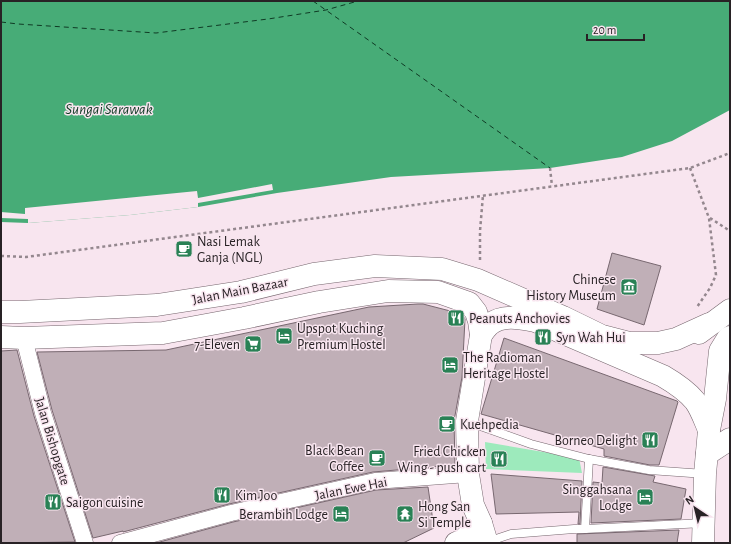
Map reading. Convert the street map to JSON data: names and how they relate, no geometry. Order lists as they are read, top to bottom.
{
  "streets": {
    "main road": ["Jalan Main Bazaar"],
    "street": ["Jalan Bishopgate", "Jalan Ewe Hai"]
  },
  "crossings": [
    ["Jalan Main Bazaar", "Jalan Bishopgate"]
  ],
  "water": ["Sungai Sarawak"],
  "places": {
    "cafe": ["Nasi Lemak Ganja (NGL)", "Kuehpedia", "Black Bean Coffee"],
    "museum": ["Chinese History Museum"],
    "restaurant": [
      "Peanuts Anchovies",
      "Syn Wah Hui",
      "Borneo Delight",
      "Fried Chicken Wing - push cart",
      "Kim Joo",
      "Saigon cuisine"
    ],
    "hotel": [
      "Upspot Kuching Premium Hostel",
      "The Radioman Heritage Hostel",
      "Singgahsana Lodge",
      "Berambih Lodge"
    ],
    "supermarket": ["7-Eleven"],
    "temple": ["Hong San Si Temple"]
  },
  "scale_bar": "20 m",
  "north": "top left"
}
